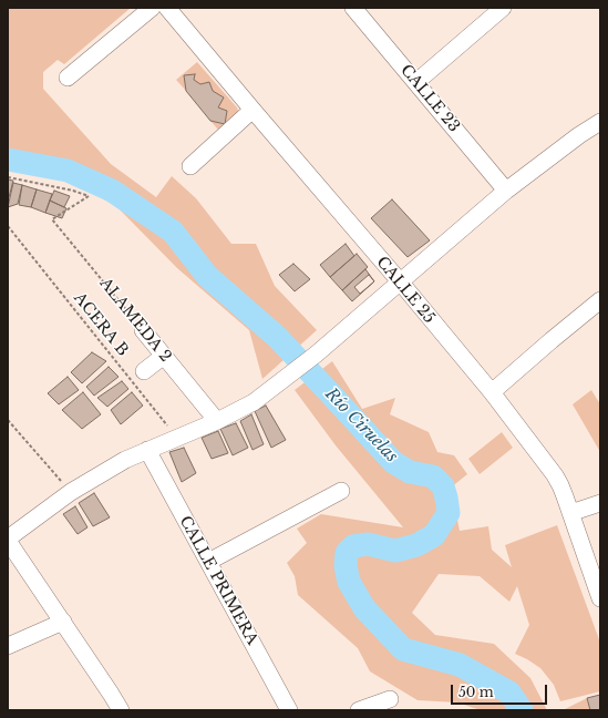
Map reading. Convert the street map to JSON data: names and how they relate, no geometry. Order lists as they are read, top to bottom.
{
  "streets": {
    "street": [
      "CALLE 23",
      "CALLE 25",
      "ALAMEDA 2",
      "CALLE PRIMERA"
    ],
    "path": ["ACERA B"]
  },
  "water": ["Río Ciruelas"],
  "scale_bar": "50 m"
}
